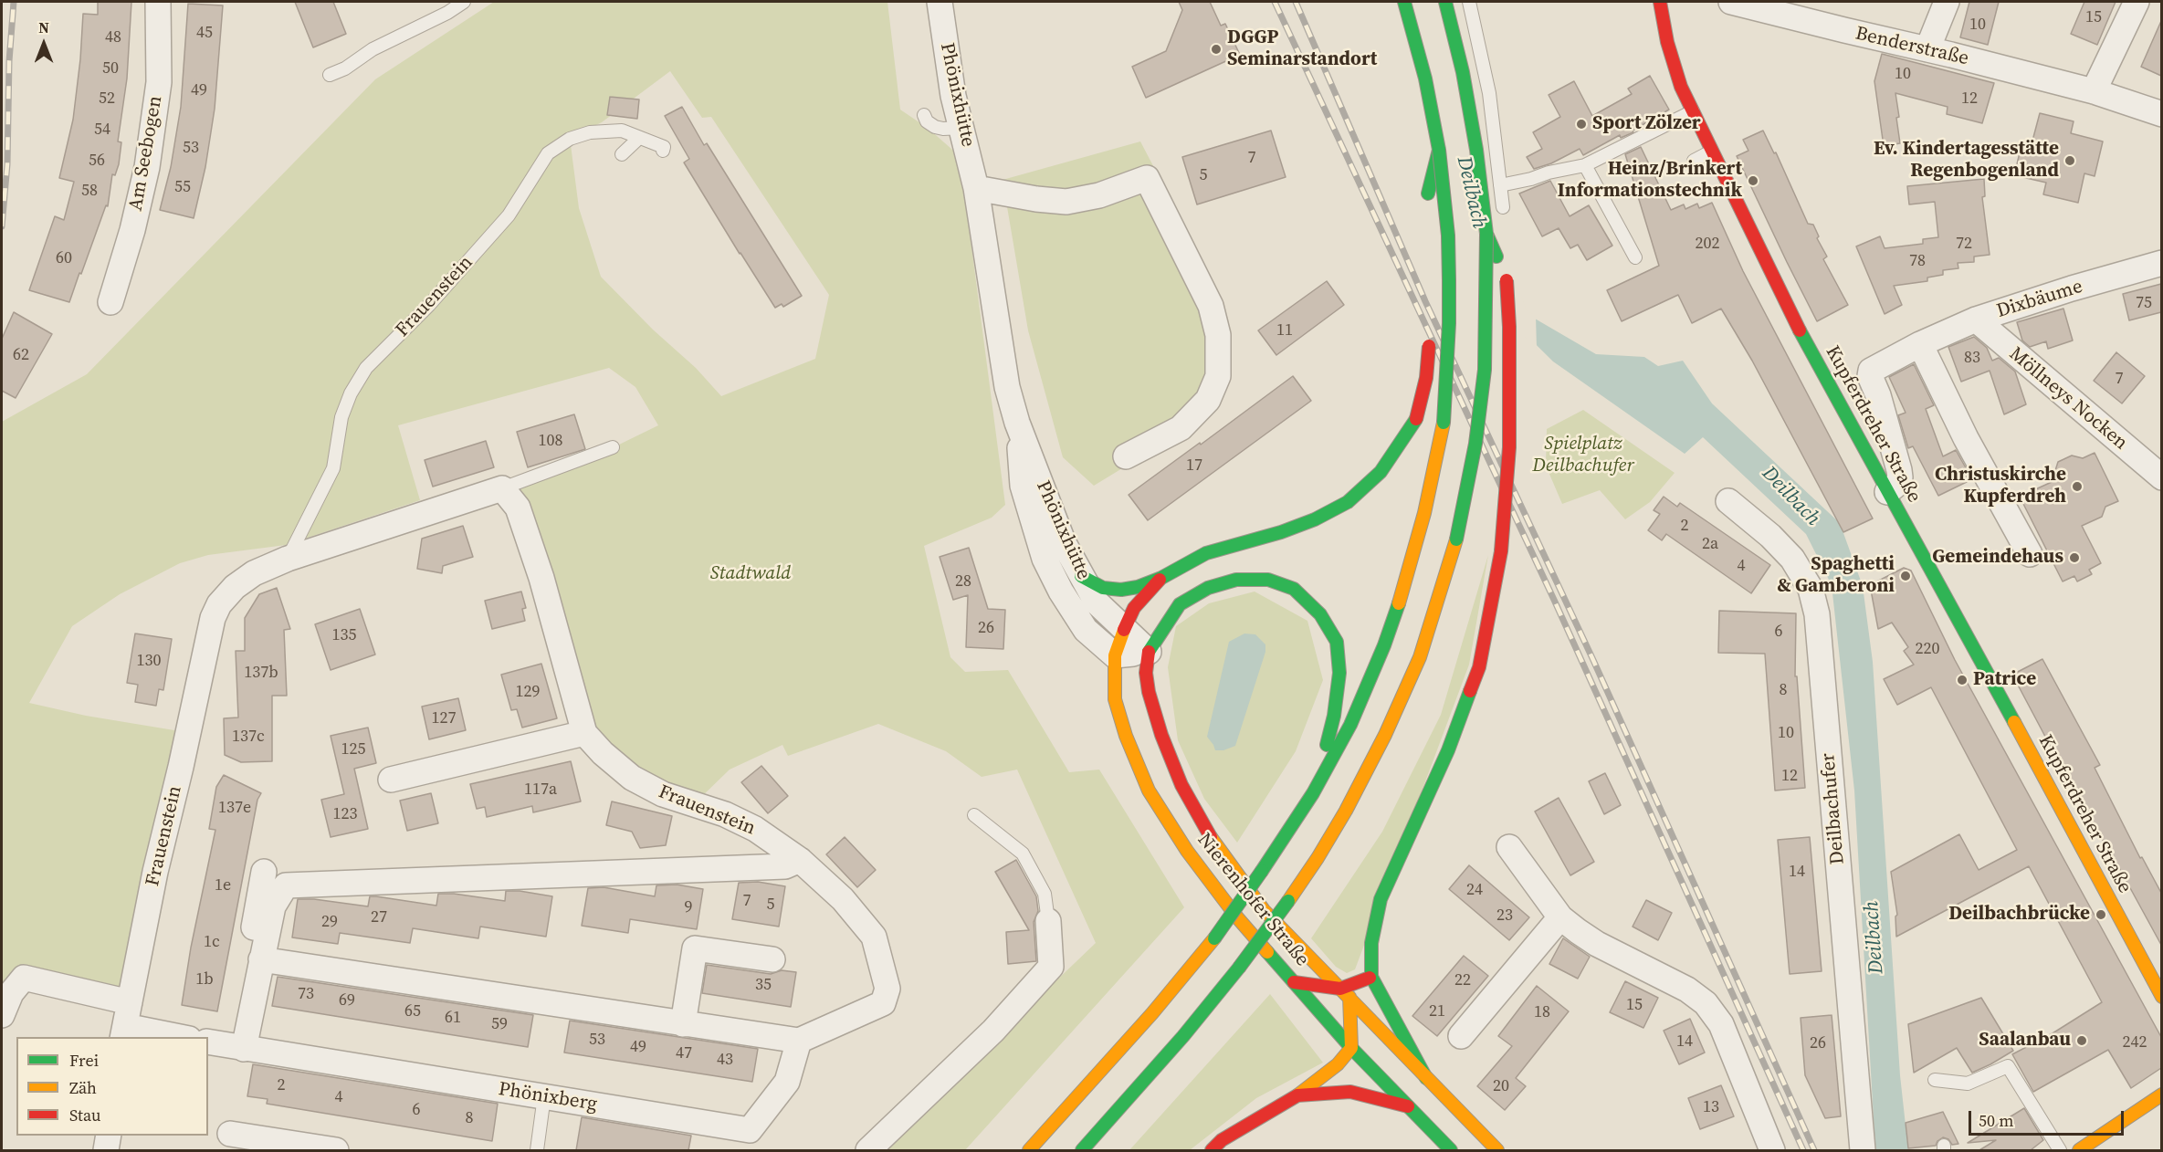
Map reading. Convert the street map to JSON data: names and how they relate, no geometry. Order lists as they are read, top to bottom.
{
  "streets": {
    "main road": ["Kupferdreher Straße", "Nierenhofer Straße"],
    "street": [
      "Benderstraße",
      "Phönixhütte",
      "Am Seebogen",
      "Frauenstein",
      "Dixbäume",
      "Möllneys Nocken",
      "Deilbachufer",
      "Phönixberg"
    ]
  },
  "crossings": [
    ["Phönixhütte", "Nierenhofer Straße"],
    ["Frauenstein", "Phönixberg"],
    ["Dixbäume", "Möllneys Nocken"],
    ["Dixbäume", "Kupferdreher Straße"]
  ],
  "water": ["Deilbach"],
  "parks": ["Spielplatz Deilbachufer", "Stadtwald"],
  "places": [
    "DGGP Seminarstandort",
    "Sport Zölzer",
    "Ev. Kindertagesstätte Regenbogenland",
    "Heinz/Brinkert Informationstechnik",
    "Christuskirche Kupferdreh",
    "Gemeindehaus",
    "Spaghetti & Gamberoni",
    "Patrice",
    "Deilbachbrücke",
    "Saalanbau"
  ],
  "house_numbers": [
    "15",
    "10",
    "45",
    "48",
    "50",
    "10",
    "49",
    "52",
    "12",
    "54",
    "53",
    "7",
    "56",
    "5",
    "55",
    "58",
    "202",
    "72",
    "60",
    "78",
    "75",
    "11",
    "62",
    "83",
    "7",
    "108",
    "17",
    "2",
    "2a",
    "4",
    "28",
    "26",
    "6",
    "135",
    "220",
    "130",
    "137b",
    "8",
    "129",
    "127",
    "10",
    "137c",
    "125",
    "12",
    "117a",
    "137e",
    "123",
    "14",
    "1e",
    "24",
    "7",
    "5",
    "9",
    "23",
    "27",
    "29",
    "1c",
    "1b",
    "22",
    "35",
    "73",
    "69",
    "15",
    "65",
    "21",
    "18",
    "61",
    "59",
    "53",
    "14",
    "242",
    "26",
    "49",
    "47",
    "43",
    "2",
    "20",
    "4",
    "13",
    "6",
    "8"
  ],
  "legend": ["Frei", "Zäh", "Stau"],
  "scale_bar": "50 m",
  "north": "top"
}
